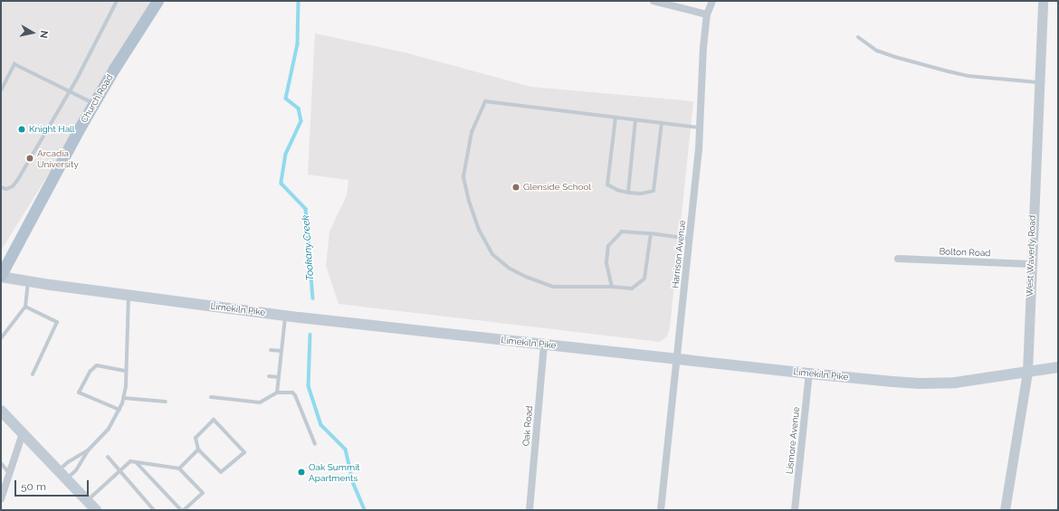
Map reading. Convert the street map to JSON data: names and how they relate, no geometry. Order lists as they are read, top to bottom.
{
  "streets": {
    "main road": ["Church Road", "Limekiln Pike"],
    "street": [
      "Bolton Road",
      "Harrison Avenue",
      "West Waverly Road",
      "Oak Road",
      "Lismore Avenue"
    ]
  },
  "crossings": [
    ["Church Road", "Limekiln Pike"],
    ["Bolton Road", "West Waverly Road"],
    ["Harrison Avenue", "Limekiln Pike"],
    ["West Waverly Road", "Limekiln Pike"],
    ["Limekiln Pike", "Oak Road"],
    ["Limekiln Pike", "Lismore Avenue"]
  ],
  "water": ["Tookany Creek"],
  "places": [
    "Knight Hall",
    "Arcadia University",
    "Glenside School",
    "Oak Summit Apartments"
  ],
  "scale_bar": "50 m",
  "north": "right"
}
